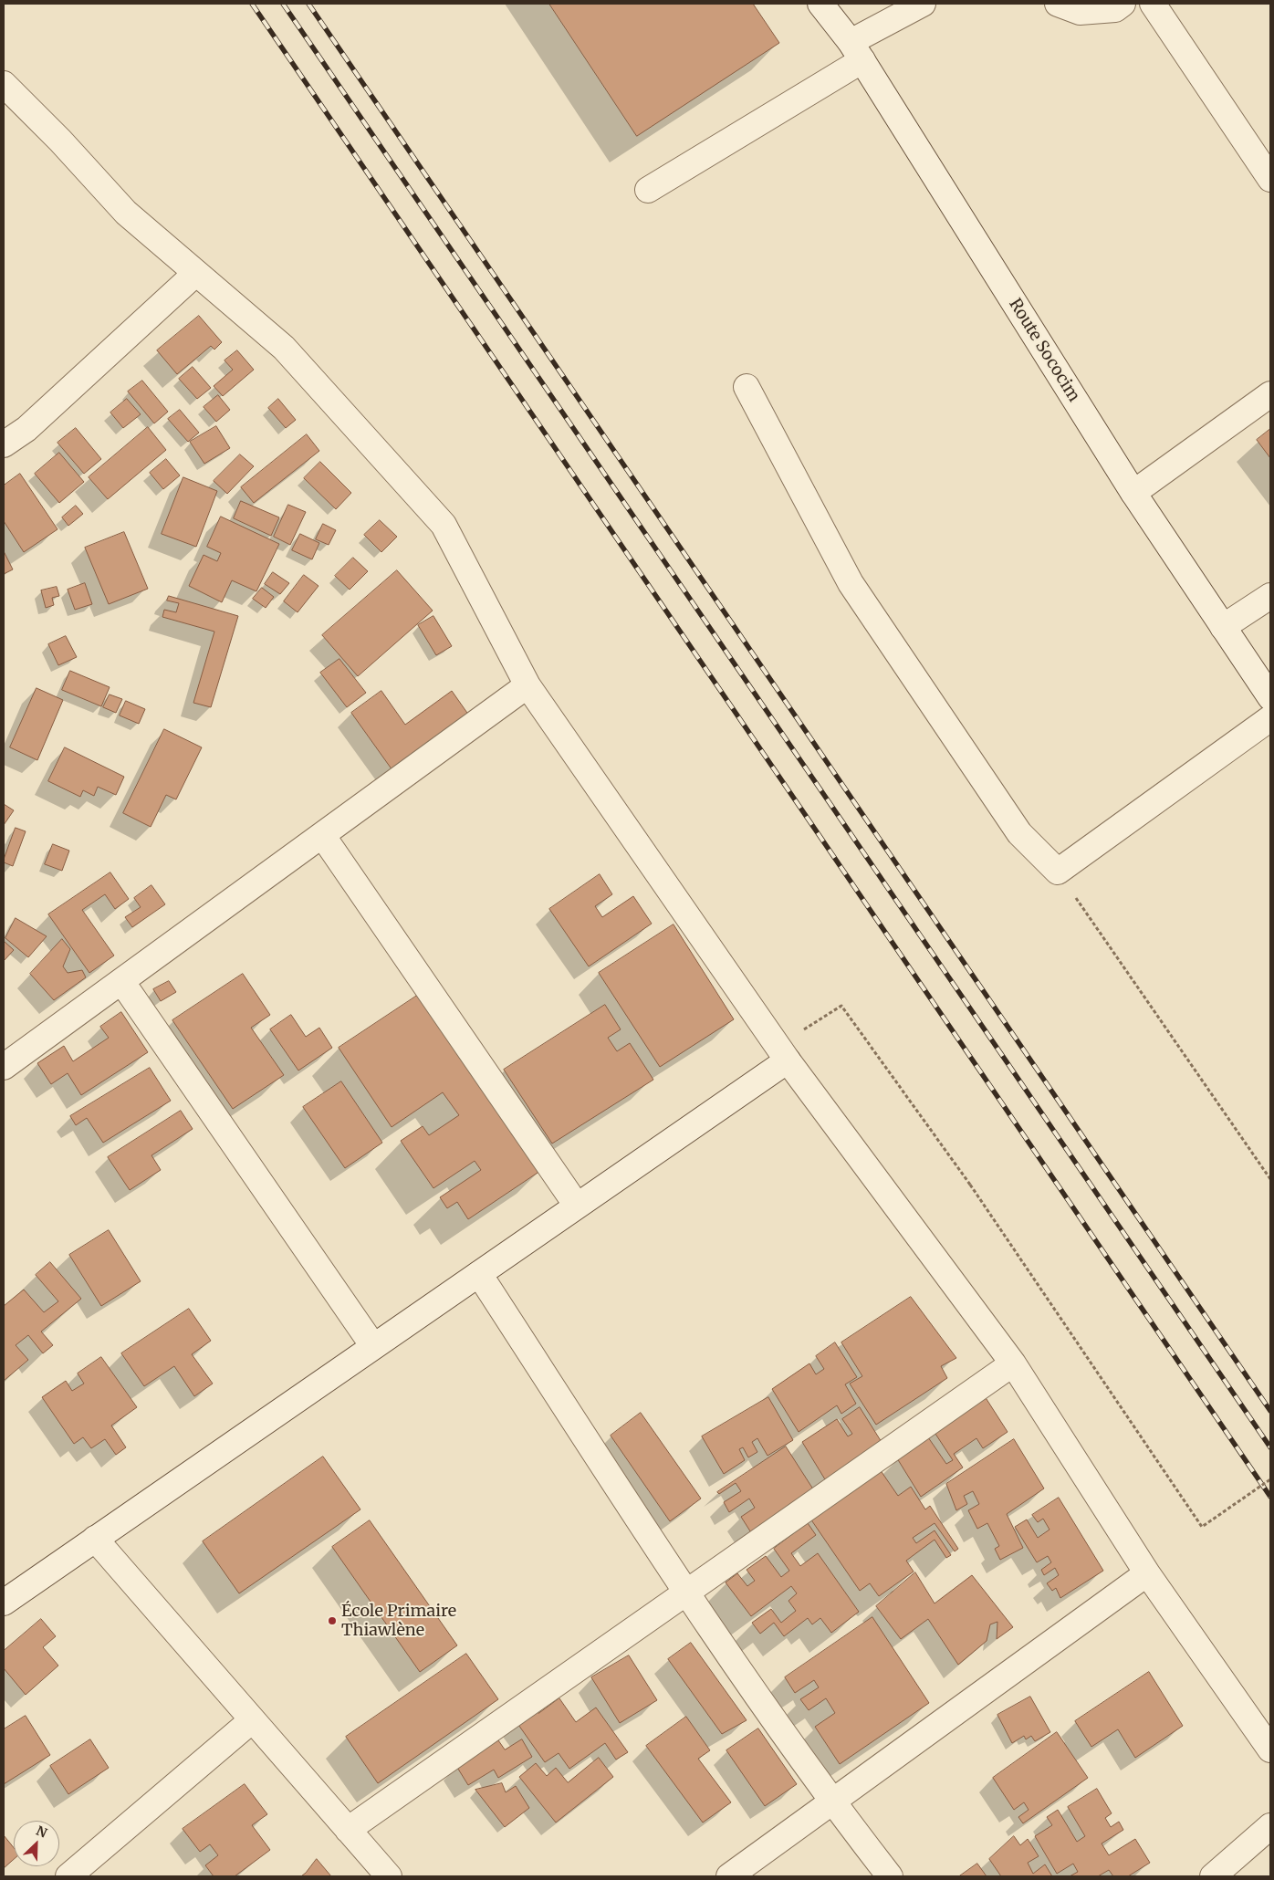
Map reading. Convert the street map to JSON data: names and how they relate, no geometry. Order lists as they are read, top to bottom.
{
  "streets": {
    "street": ["Route Sococim"]
  },
  "places": ["École Primaire Thiawlène"],
  "north": "top right"
}
